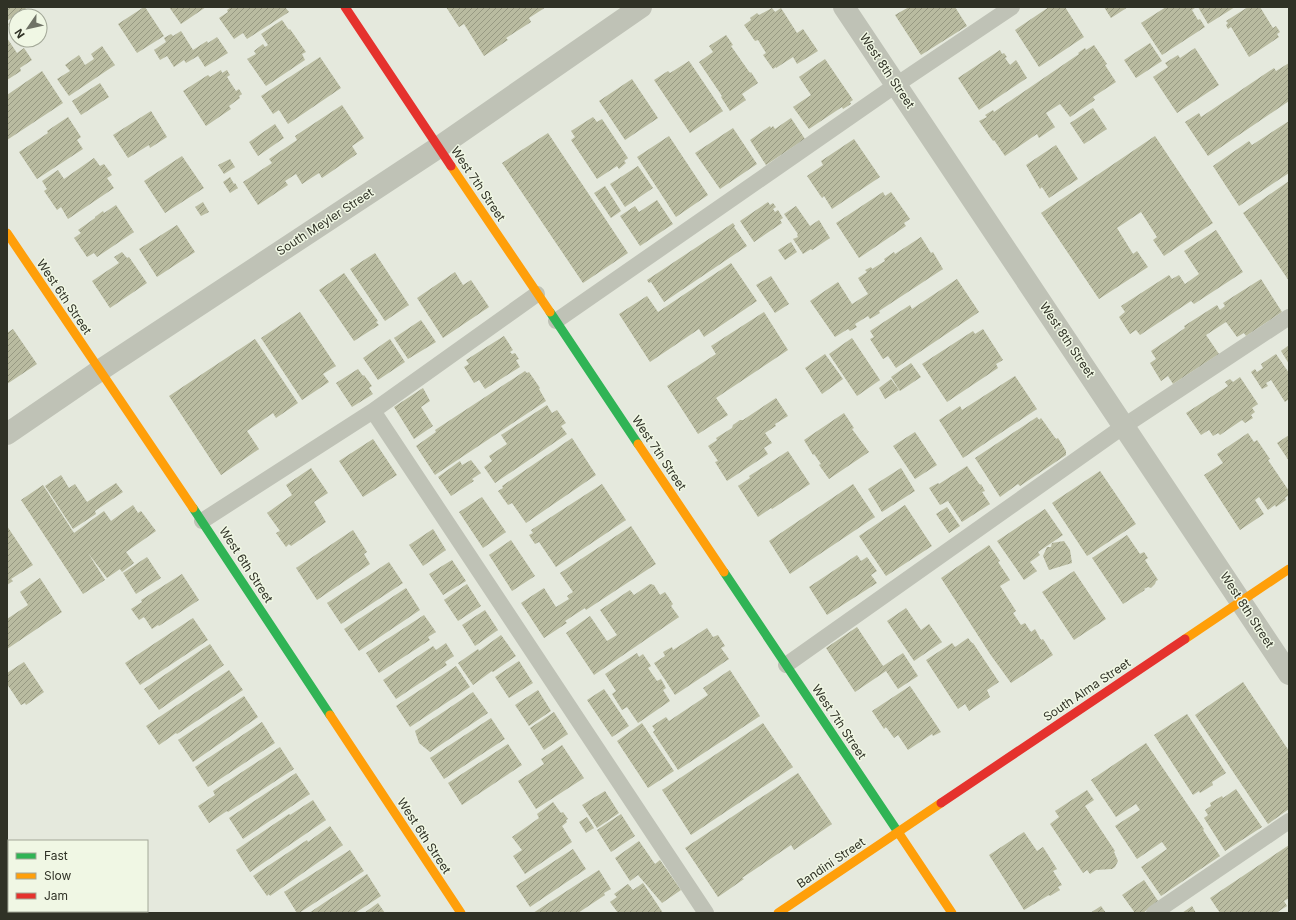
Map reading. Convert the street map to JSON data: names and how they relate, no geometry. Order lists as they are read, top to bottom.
{
  "streets": {
    "street": [
      "West 8th Street",
      "West 7th Street",
      "South Meyler Street",
      "West 6th Street",
      "South Alma Street",
      "Bandini Street"
    ]
  },
  "crossings": [
    ["West 8th Street", "South Alma Street"],
    ["West 7th Street", "South Meyler Street"],
    ["West 7th Street", "South Alma Street"],
    ["West 7th Street", "Bandini Street"],
    ["South Meyler Street", "West 6th Street"],
    ["South Alma Street", "Bandini Street"]
  ],
  "legend": ["Fast", "Slow", "Jam"],
  "north": "bottom left"
}
